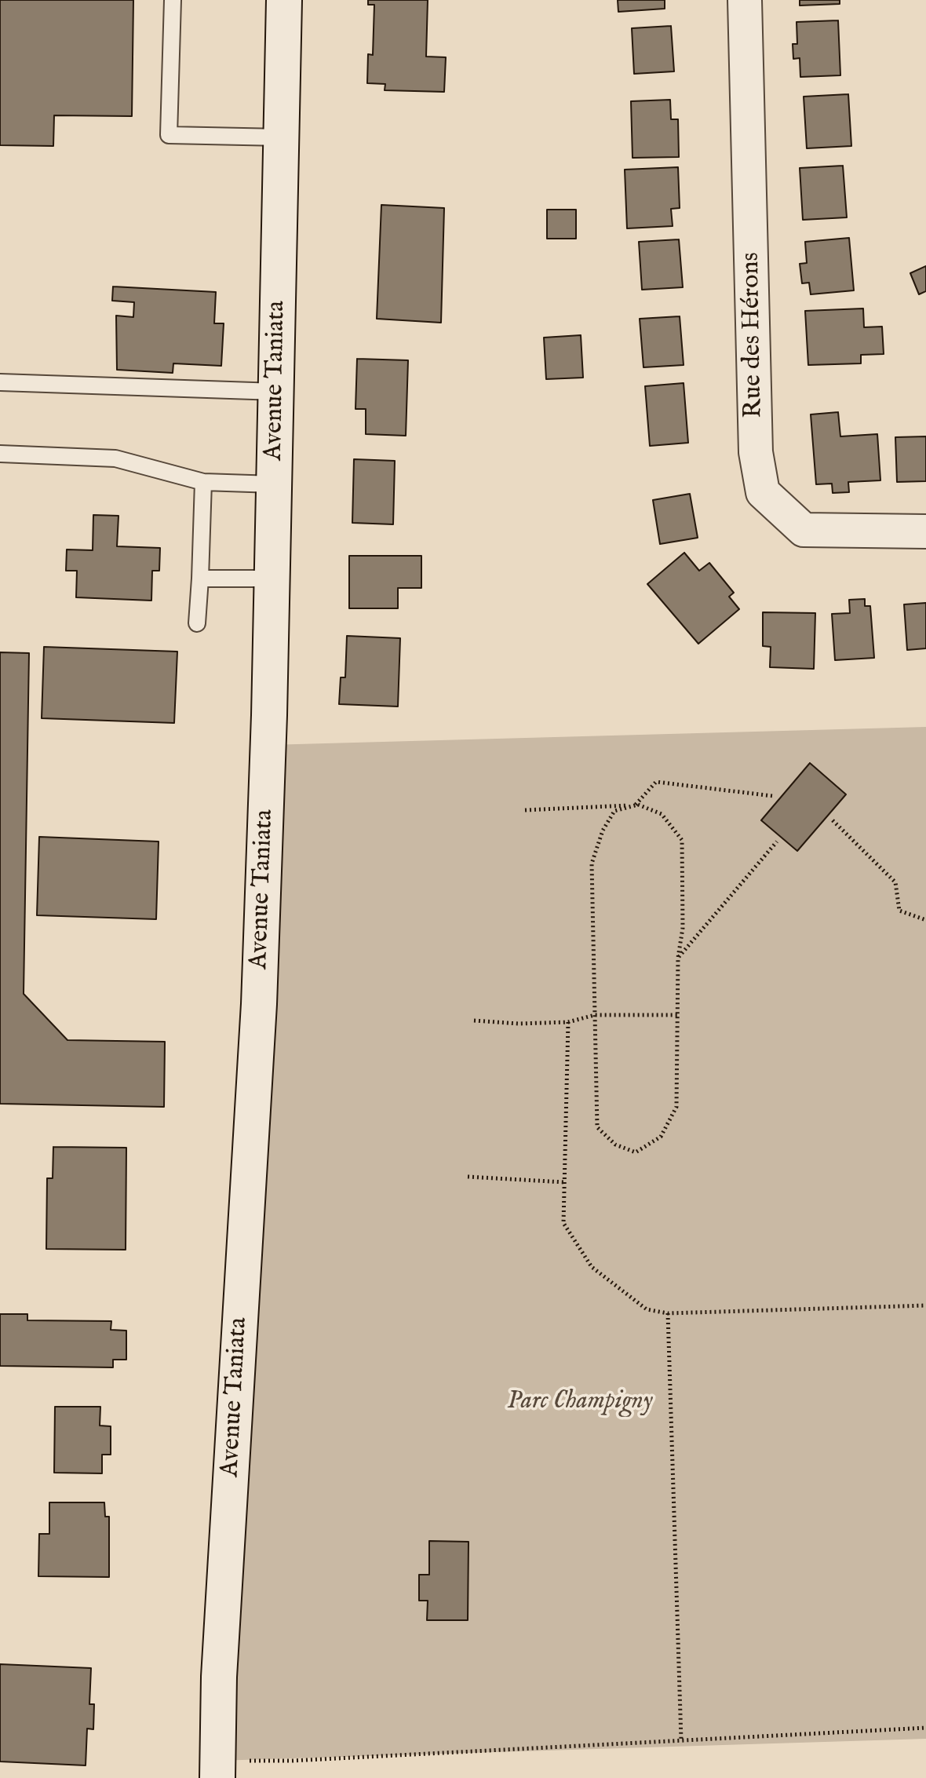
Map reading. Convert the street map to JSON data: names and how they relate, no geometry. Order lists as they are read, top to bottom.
{
  "streets": {
    "main road": ["Avenue Taniata"],
    "street": ["Rue des Hérons"]
  },
  "parks": ["Parc Champigny"]
}
